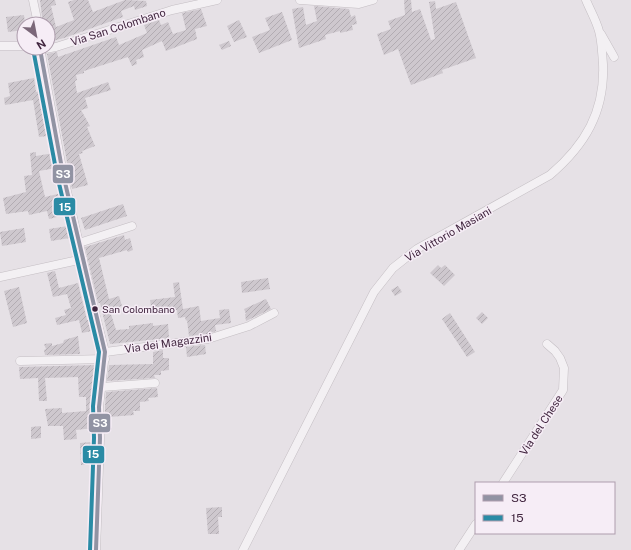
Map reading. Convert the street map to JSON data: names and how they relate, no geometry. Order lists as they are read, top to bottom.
{
  "streets": {
    "street": [
      "Via San Colombano",
      "Via Vittorio Masiani",
      "Via dei Magazzini",
      "Via del Chese"
    ]
  },
  "crossings": [
    ["Via San Colombano", "Via dei Magazzini"]
  ],
  "places": ["San Colombano"],
  "lines": ["transit line S3", "transit line 15"],
  "legend": ["S3", "15"],
  "north": "bottom right"
}
